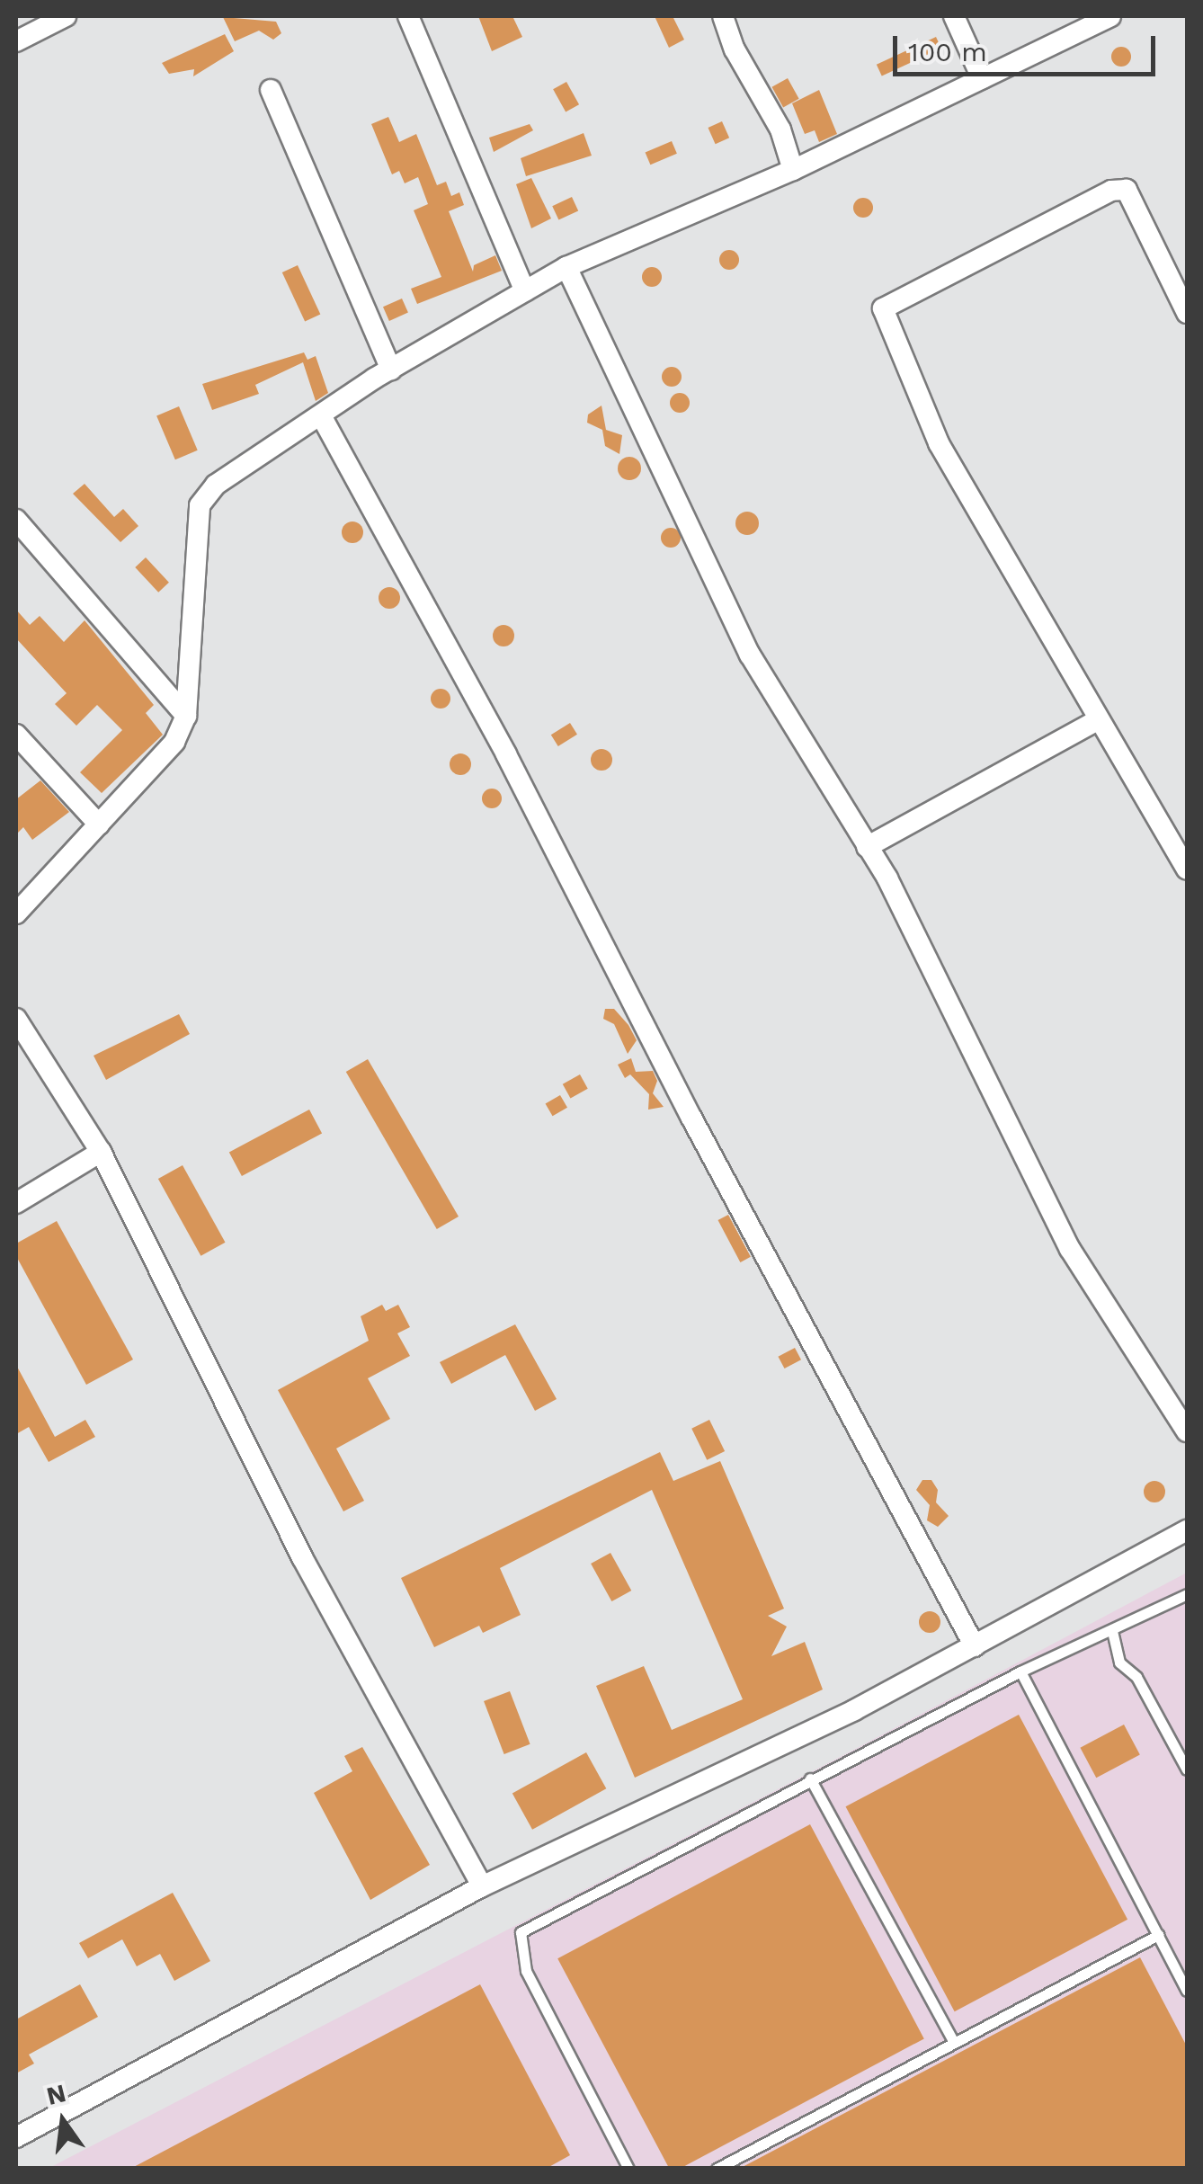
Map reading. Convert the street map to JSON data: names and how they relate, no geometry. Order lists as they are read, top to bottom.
{
  "scale_bar": "100 m",
  "north": "top"
}
